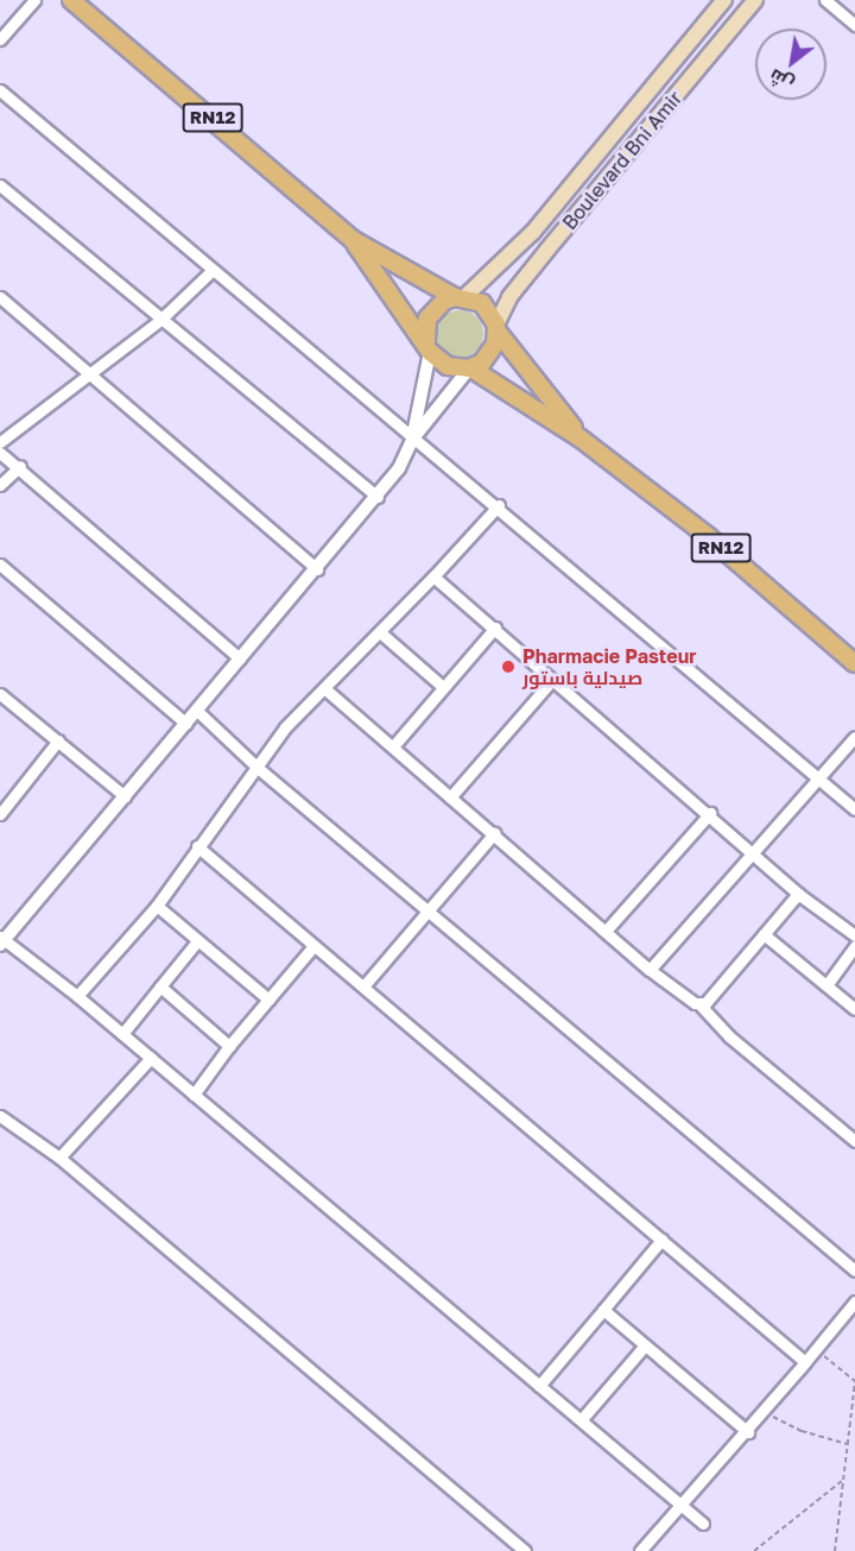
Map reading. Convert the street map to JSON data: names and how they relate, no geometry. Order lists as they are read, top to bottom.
{
  "streets": {
    "main road": ["RN12", "Boulevard Bni Amir"]
  },
  "crossings": [
    ["RN12", "Boulevard Bni Amir"]
  ],
  "places": ["Pharmacie Pasteur صيدلية باستور"],
  "north": "bottom left"
}
